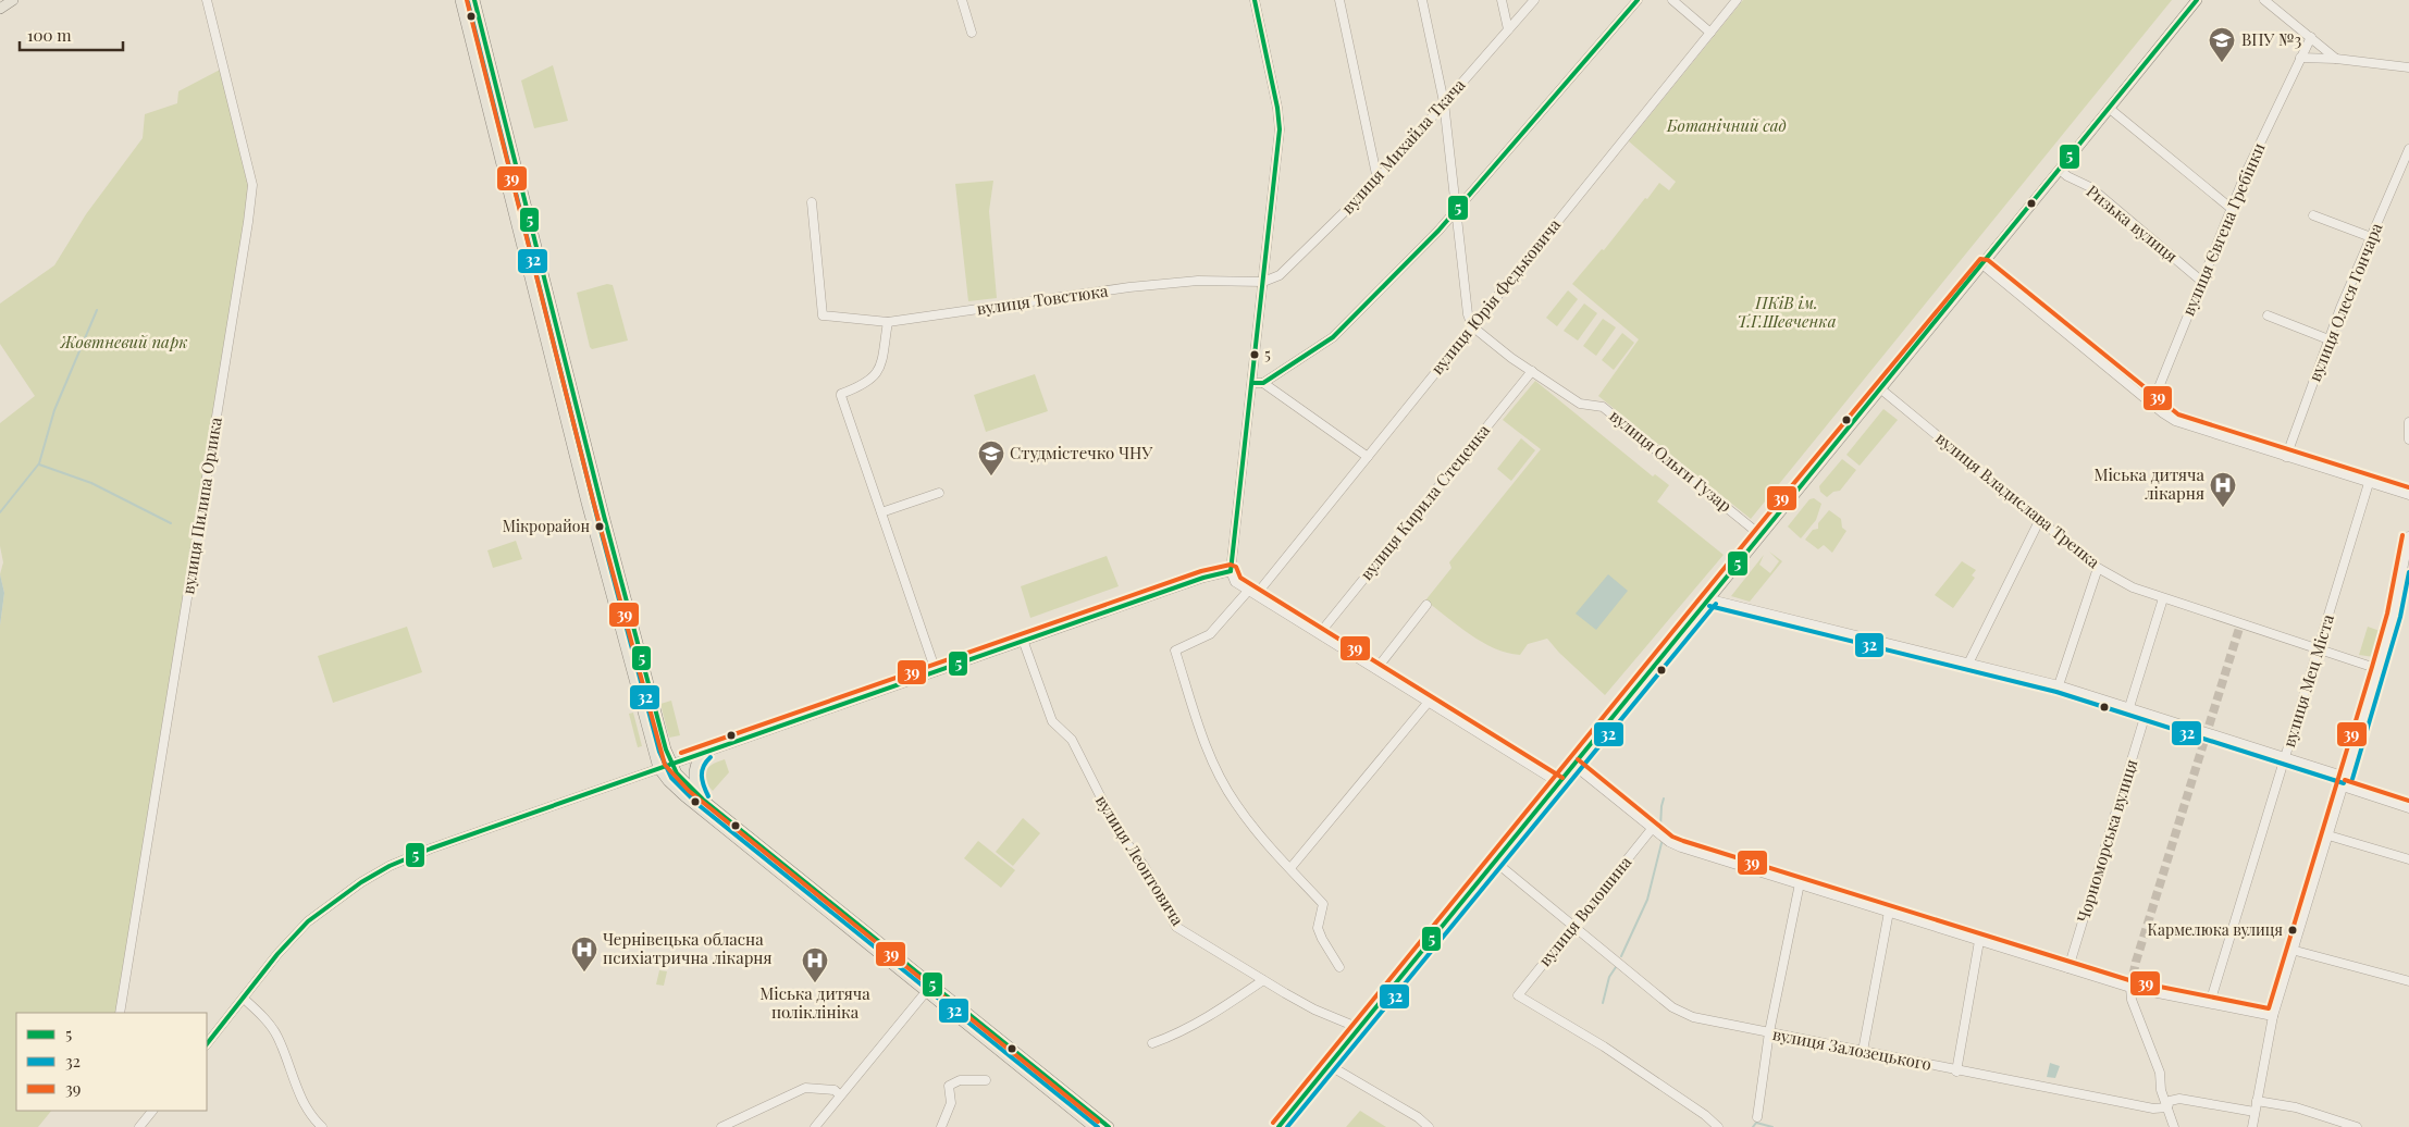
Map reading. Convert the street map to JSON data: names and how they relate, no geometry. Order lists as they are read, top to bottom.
{
  "streets": {
    "street": [
      "вулиця Михайла Ткача",
      "Ризька вулиця",
      "вулиця Євгена Гребінки",
      "вулиця Юрія Федьковича",
      "вулиця Товстюка",
      "вулиця Олеся Гончара",
      "вулиця Ольги Гузар",
      "вулиця Владислава Трепка",
      "вулиця Кирила Стеценка",
      "вулиця Пилипа Орлика",
      "вулиця Мец Міста",
      "Чорноморська вулиця",
      "вулиця Леонтовича",
      "вулиця Волошина",
      "вулиця Залозецького"
    ]
  },
  "crossings": [
    ["вулиця Михайла Ткача", "вулиця Товстюка"],
    ["Ризька вулиця", "вулиця Євгена Гребінки"],
    ["вулиця Юрія Федьковича", "вулиця Ольги Гузар"],
    ["вулиця Ольги Гузар", "вулиця Кирила Стеценка"],
    ["вулиця Владислава Трепка", "вулиця Мец Міста"],
    ["вулиця Волошина", "вулиця Залозецького"]
  ],
  "parks": ["Ботанічний сад", "ПКіВ ім. Т.Г.Шевченка", "Жовтневий парк"],
  "places": {
    "school or university": ["ВПУ №3", "Студмістечко ЧНУ"],
    "other": ["5", "Мікрорайон", "Кармелюка вулиця"],
    "hospital": ["Міська дитяча лікарня", "Чернівецька обласна психіатрична лікарня", "Міська дитяча поліклініка"]
  },
  "lines": ["transit line 5", "transit line 39", "transit line 32"],
  "legend": ["5", "32", "39"],
  "scale_bar": "100 m"
}
